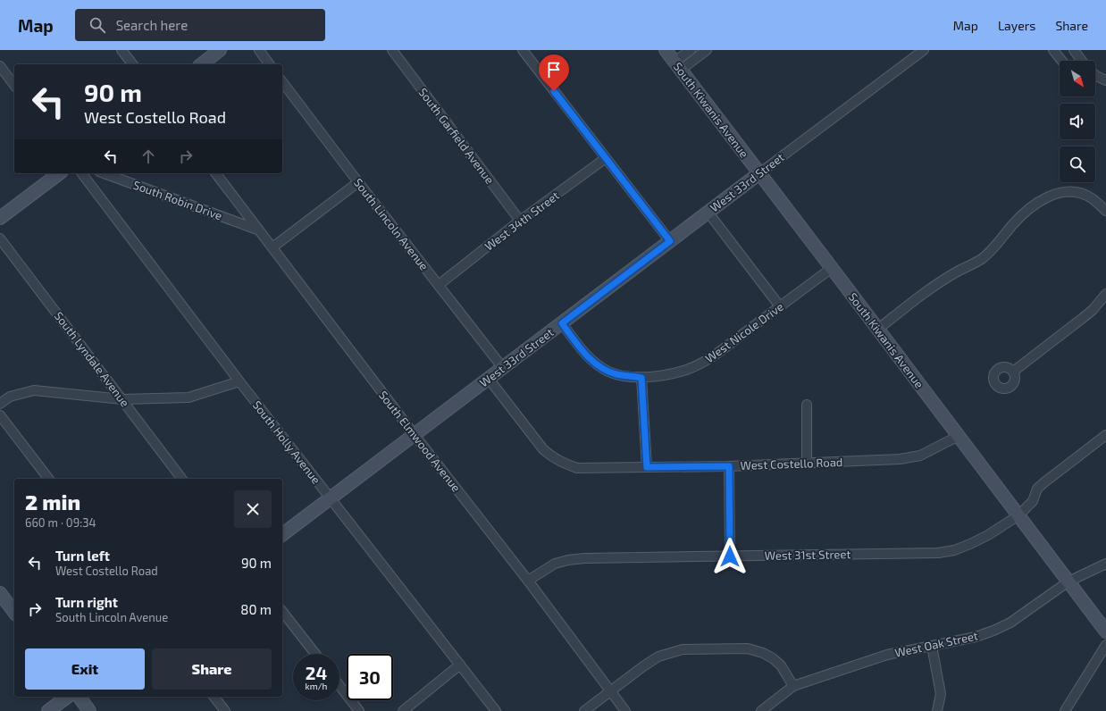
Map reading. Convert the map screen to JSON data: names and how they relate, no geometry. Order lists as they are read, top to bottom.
{
  "streets": {
    "street": [
      "South Kiwanis Avenue",
      "South Garfield Avenue",
      "West 33rd Street",
      "South Robin Drive",
      "West 34th Street",
      "South Lincoln Avenue",
      "West Nicole Drive",
      "South Lyndale Avenue",
      "South Elmwood Avenue",
      "South Holly Avenue",
      "West Costello Road",
      "West 31st Street",
      "West Oak Street"
    ]
  },
  "crossings": [
    ["South Kiwanis Avenue", "West 33rd Street"],
    ["South Kiwanis Avenue", "West Nicole Drive"],
    ["South Kiwanis Avenue", "West Costello Road"],
    ["South Kiwanis Avenue", "West 31st Street"],
    ["South Kiwanis Avenue", "West Oak Street"],
    ["South Garfield Avenue", "West 34th Street"],
    ["West 33rd Street", "South Lincoln Avenue"],
    ["West 33rd Street", "West Nicole Drive"],
    ["West 33rd Street", "South Elmwood Avenue"],
    ["West 33rd Street", "South Holly Avenue"],
    ["West 33rd Street", "West Costello Road"],
    ["South Robin Drive", "South Elmwood Avenue"],
    ["West 34th Street", "South Lincoln Avenue"],
    ["South Elmwood Avenue", "West 31st Street"]
  ],
  "north": "bottom right",
  "page": {
    "header": "Map",
    "search": "Search here",
    "nav": ["Map", "Layers", "Share"],
    "turn": ["90 m", "West Costello Road"],
    "heading": ["2 min", "660 m · 09:34"],
    "list": [
      {
        "name": "Turn left",
        "note": "West Costello Road",
        "value": "90 m"
      },
      {
        "name": "Turn right",
        "note": "South Lincoln Avenue",
        "value": "80 m"
      }
    ],
    "buttons": ["Exit", "Share"],
    "speed": "24 km/h",
    "limit": "30"
  }
}
